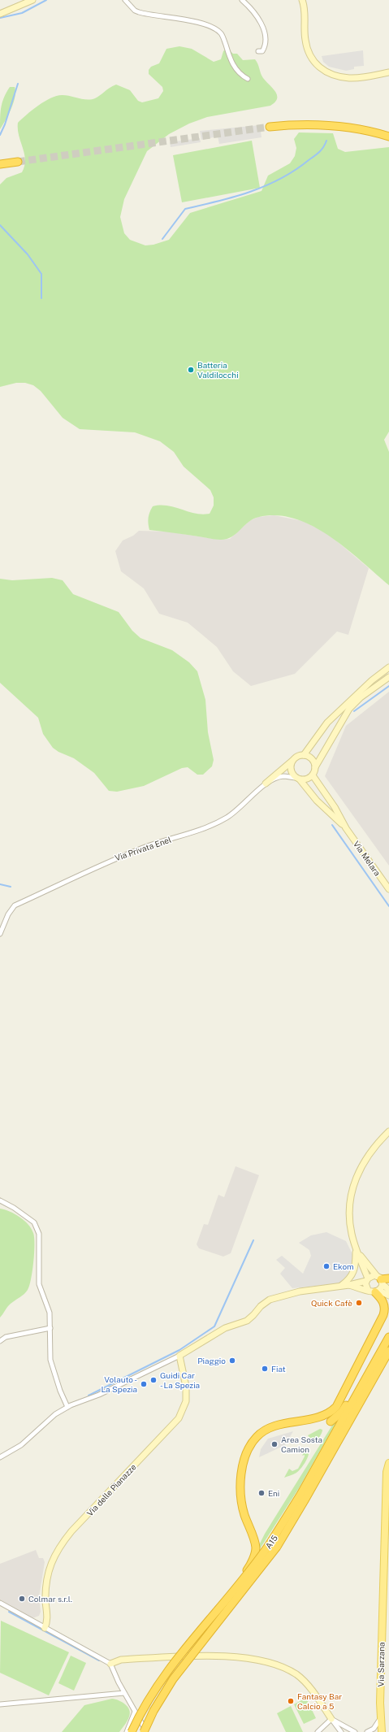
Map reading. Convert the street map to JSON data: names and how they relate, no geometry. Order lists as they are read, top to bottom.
{
  "streets": {
    "highway": ["A15"],
    "main road": ["Via Sarzana"],
    "street": ["Via Privata Enel", "Via Melara", "Via delle Pianazze"]
  },
  "places": [
    "Batteria Valdilocchi",
    "Ekom",
    "Quick Cafè",
    "Piaggio",
    "Fiat",
    "Guidi Car - La Spezia",
    "Volauto - La Spezia",
    "Area Sosta Camion",
    "Eni",
    "Colmar s.r.l.",
    "Fantasy Bar Calcio a 5"
  ]
}
